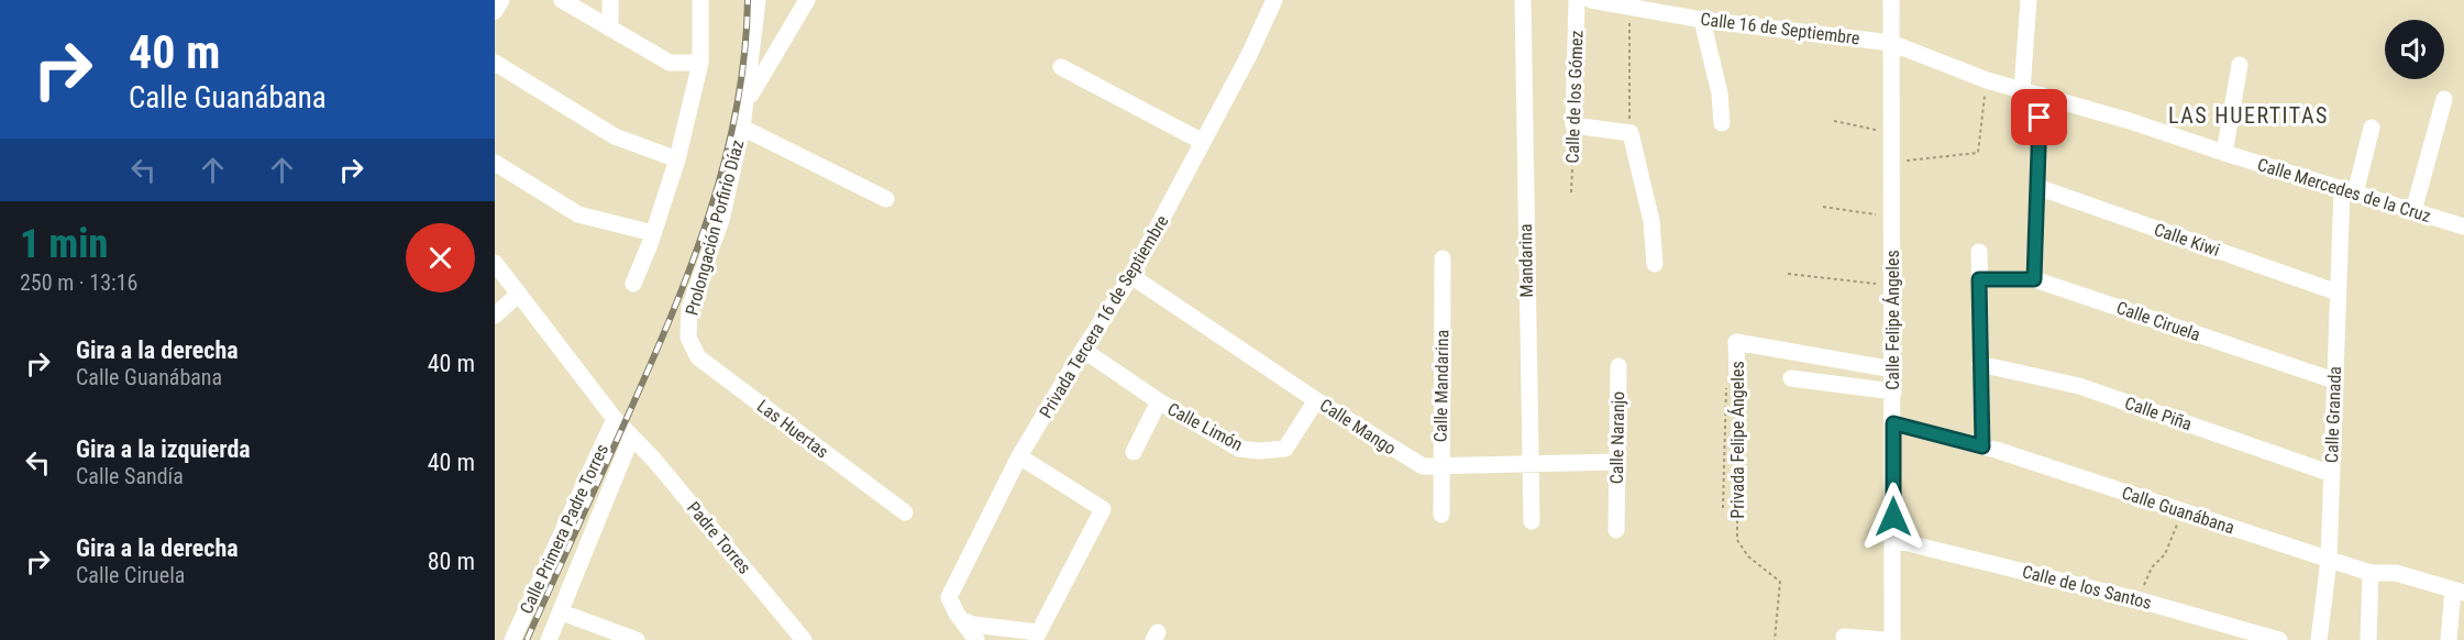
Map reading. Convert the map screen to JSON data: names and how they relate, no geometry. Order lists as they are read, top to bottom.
{
  "streets": {
    "street": [
      "Calle 16 de Septiembre",
      "Calle de los Gómez",
      "Calle Mercedes de la Cruz",
      "Prolongación Porfirio Díaz",
      "Calle Kiwi",
      "Mandarina",
      "Privada Tercera 16 de Septiembre",
      "Calle Felipe Ángeles",
      "Calle Ciruela",
      "Calle Mandarina",
      "Calle Piña",
      "Calle Granada",
      "Calle Limón",
      "Calle Mango",
      "Las Huertas",
      "Calle Naranjo",
      "Privada Felipe Ángeles",
      "Calle Guanábana",
      "Calle Primera Padre Torres",
      "Padre Torres",
      "Calle de los Santos"
    ]
  },
  "crossings": [
    ["Calle 16 de Septiembre", "Calle Mercedes de la Cruz"],
    ["Calle 16 de Septiembre", "Calle Felipe Ángeles"],
    ["Calle Mercedes de la Cruz", "Calle Granada"],
    ["Prolongación Porfirio Díaz", "Las Huertas"],
    ["Calle Kiwi", "Calle Granada"],
    ["Mandarina", "Calle Mango"],
    ["Privada Tercera 16 de Septiembre", "Calle Limón"],
    ["Privada Tercera 16 de Septiembre", "Calle Mango"],
    ["Calle Felipe Ángeles", "Privada Felipe Ángeles"],
    ["Calle Felipe Ángeles", "Calle Guanábana"],
    ["Calle Felipe Ángeles", "Calle de los Santos"],
    ["Calle Ciruela", "Calle Granada"],
    ["Calle Mandarina", "Calle Mango"],
    ["Calle Piña", "Calle Granada"],
    ["Calle Granada", "Calle Guanábana"],
    ["Calle Limón", "Calle Mango"],
    ["Calle Mango", "Calle Naranjo"],
    ["Calle Primera Padre Torres", "Padre Torres"]
  ],
  "districts": ["LAS HUERTITAS"],
  "page": {
    "turn": ["40 m", "Calle Guanábana"],
    "heading": ["1 min", "250 m · 13:16"],
    "list": [
      {
        "name": "Gira a la derecha",
        "note": "Calle Guanábana",
        "value": "40 m"
      },
      {
        "name": "Gira a la izquierda",
        "note": "Calle Sandía",
        "value": "40 m"
      },
      {
        "name": "Gira a la derecha",
        "note": "Calle Ciruela",
        "value": "80 m"
      }
    ]
  }
}
